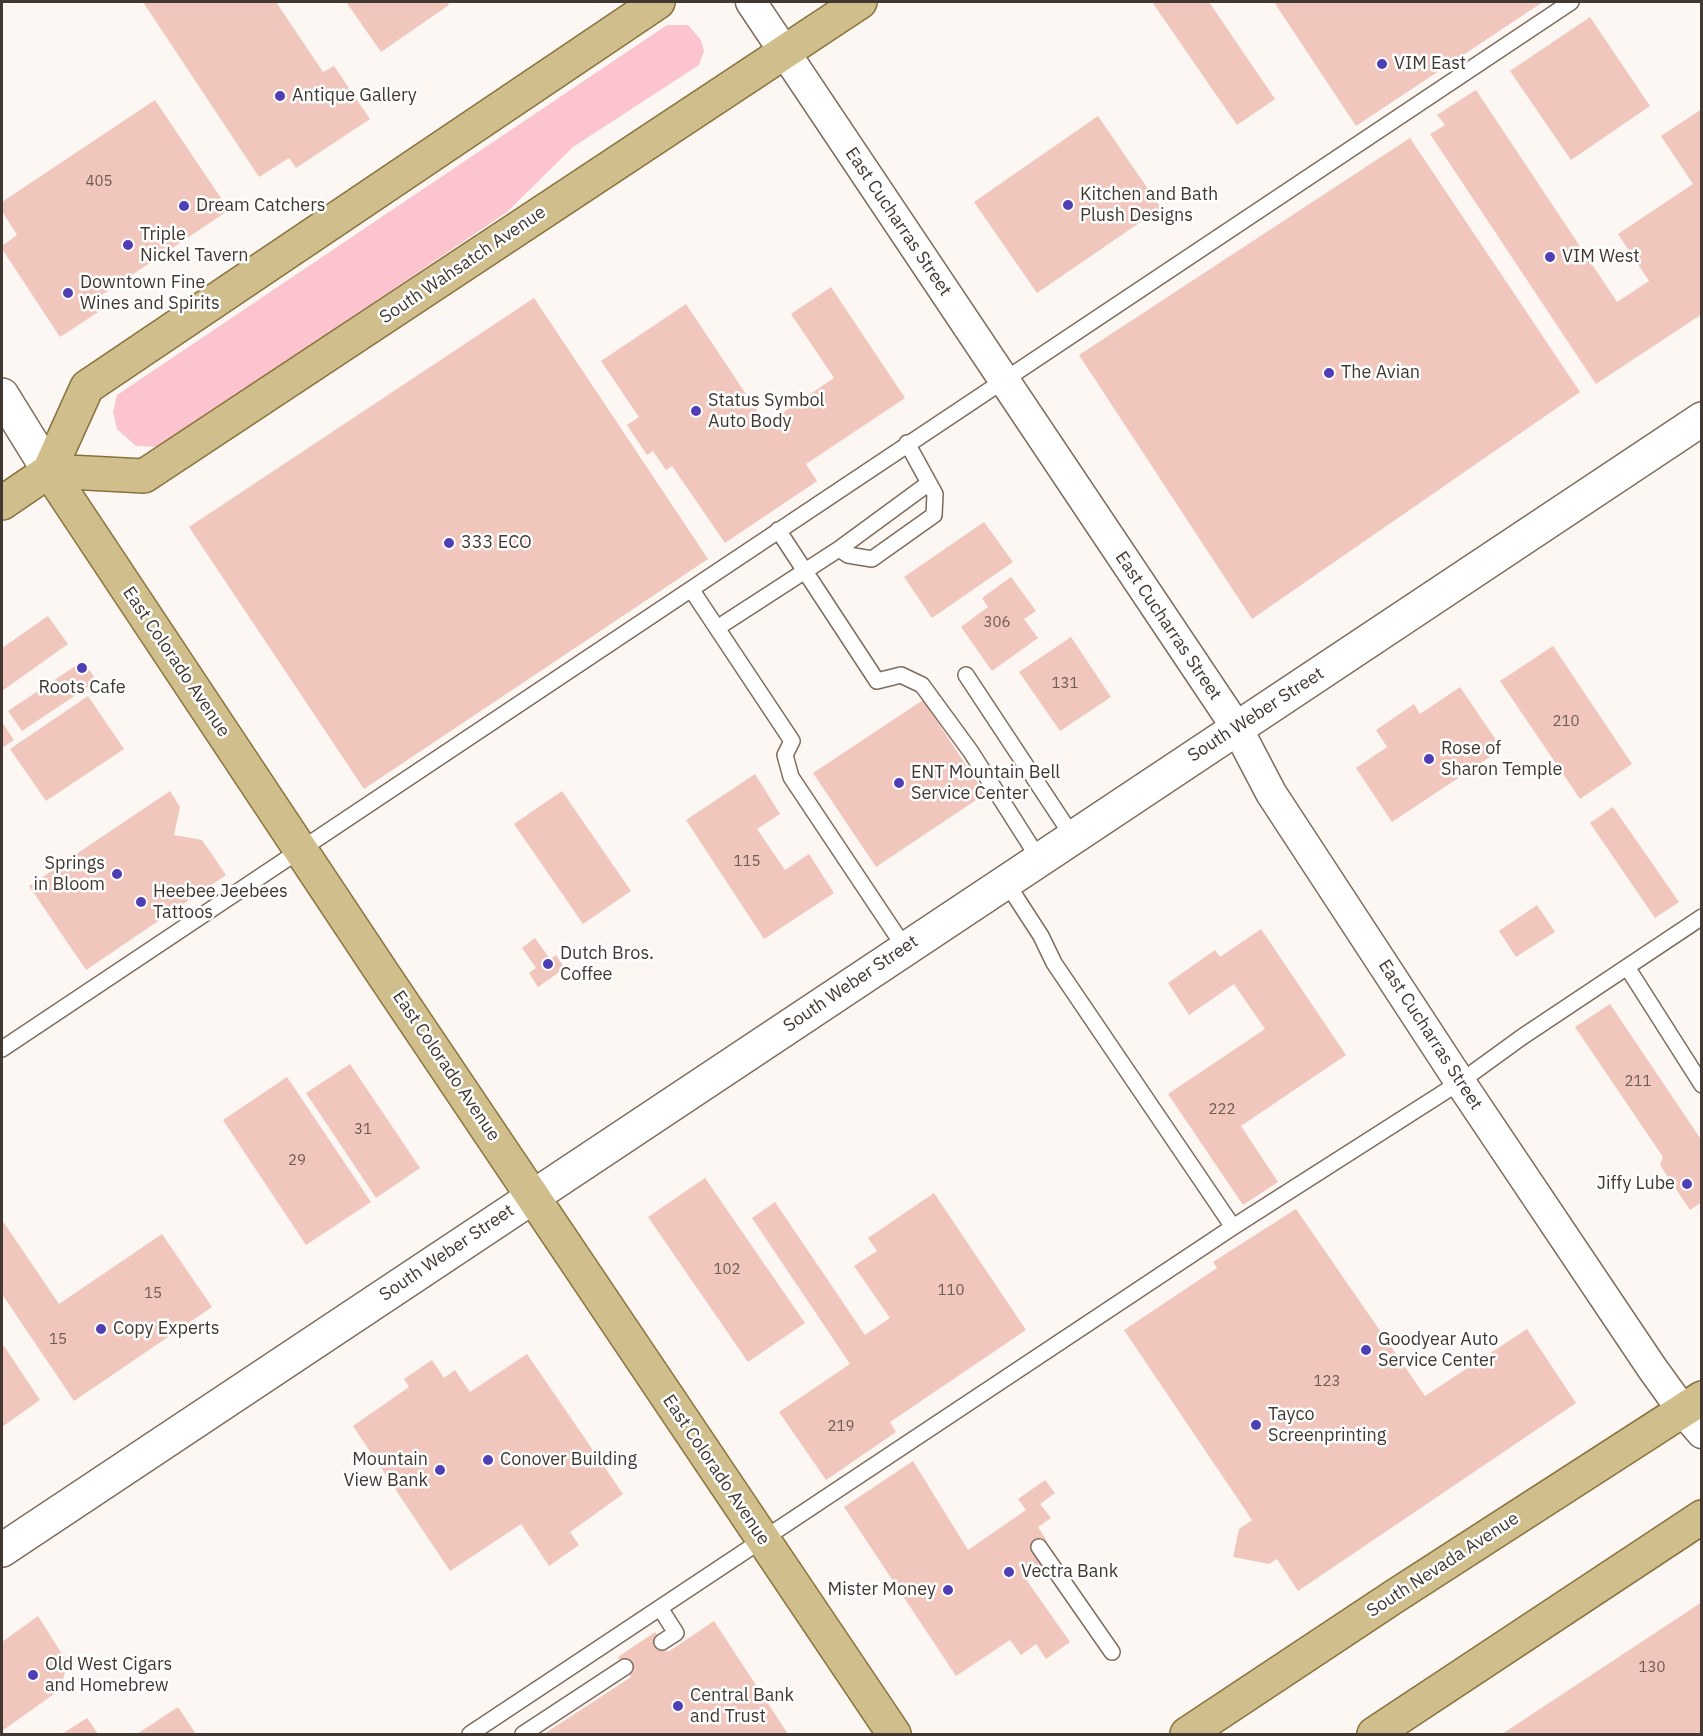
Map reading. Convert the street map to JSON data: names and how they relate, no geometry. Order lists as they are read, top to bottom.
{
  "streets": {
    "main road": ["South Wahsatch Avenue", "East Colorado Avenue", "South Nevada Avenue"],
    "street": ["East Cucharras Street", "South Weber Street"]
  },
  "crossings": [
    ["East Cucharras Street", "South Wahsatch Avenue"],
    ["East Cucharras Street", "South Weber Street"],
    ["East Cucharras Street", "South Nevada Avenue"],
    ["South Wahsatch Avenue", "East Colorado Avenue"],
    ["East Colorado Avenue", "South Weber Street"]
  ],
  "places": [
    "VIM East",
    "Antique Gallery",
    "Kitchen and Bath Plush Designs",
    "Dream Catchers",
    "Triple Nickel Tavern",
    "VIM West",
    "Downtown Fine Wines and Spirits",
    "The Avian",
    "Status Symbol Auto Body",
    "333 ECO",
    "Roots Cafe",
    "Rose of Sharon Temple",
    "ENT Mountain Bell Service Center",
    "Springs in Bloom",
    "Heebee Jeebees Tattoos",
    "Dutch Bros. Coffee",
    "Jiffy Lube",
    "Copy Experts",
    "Goodyear Auto Service Center",
    "Tayco Screenprinting",
    "Conover Building",
    "Mountain View Bank",
    "Vectra Bank",
    "Mister Money",
    "Old West Cigars and Homebrew",
    "Central Bank and Trust"
  ],
  "house_numbers": [
    "405",
    "306",
    "131",
    "210",
    "115",
    "211",
    "222",
    "31",
    "29",
    "102",
    "110",
    "15",
    "15",
    "123",
    "219",
    "130"
  ]
}
